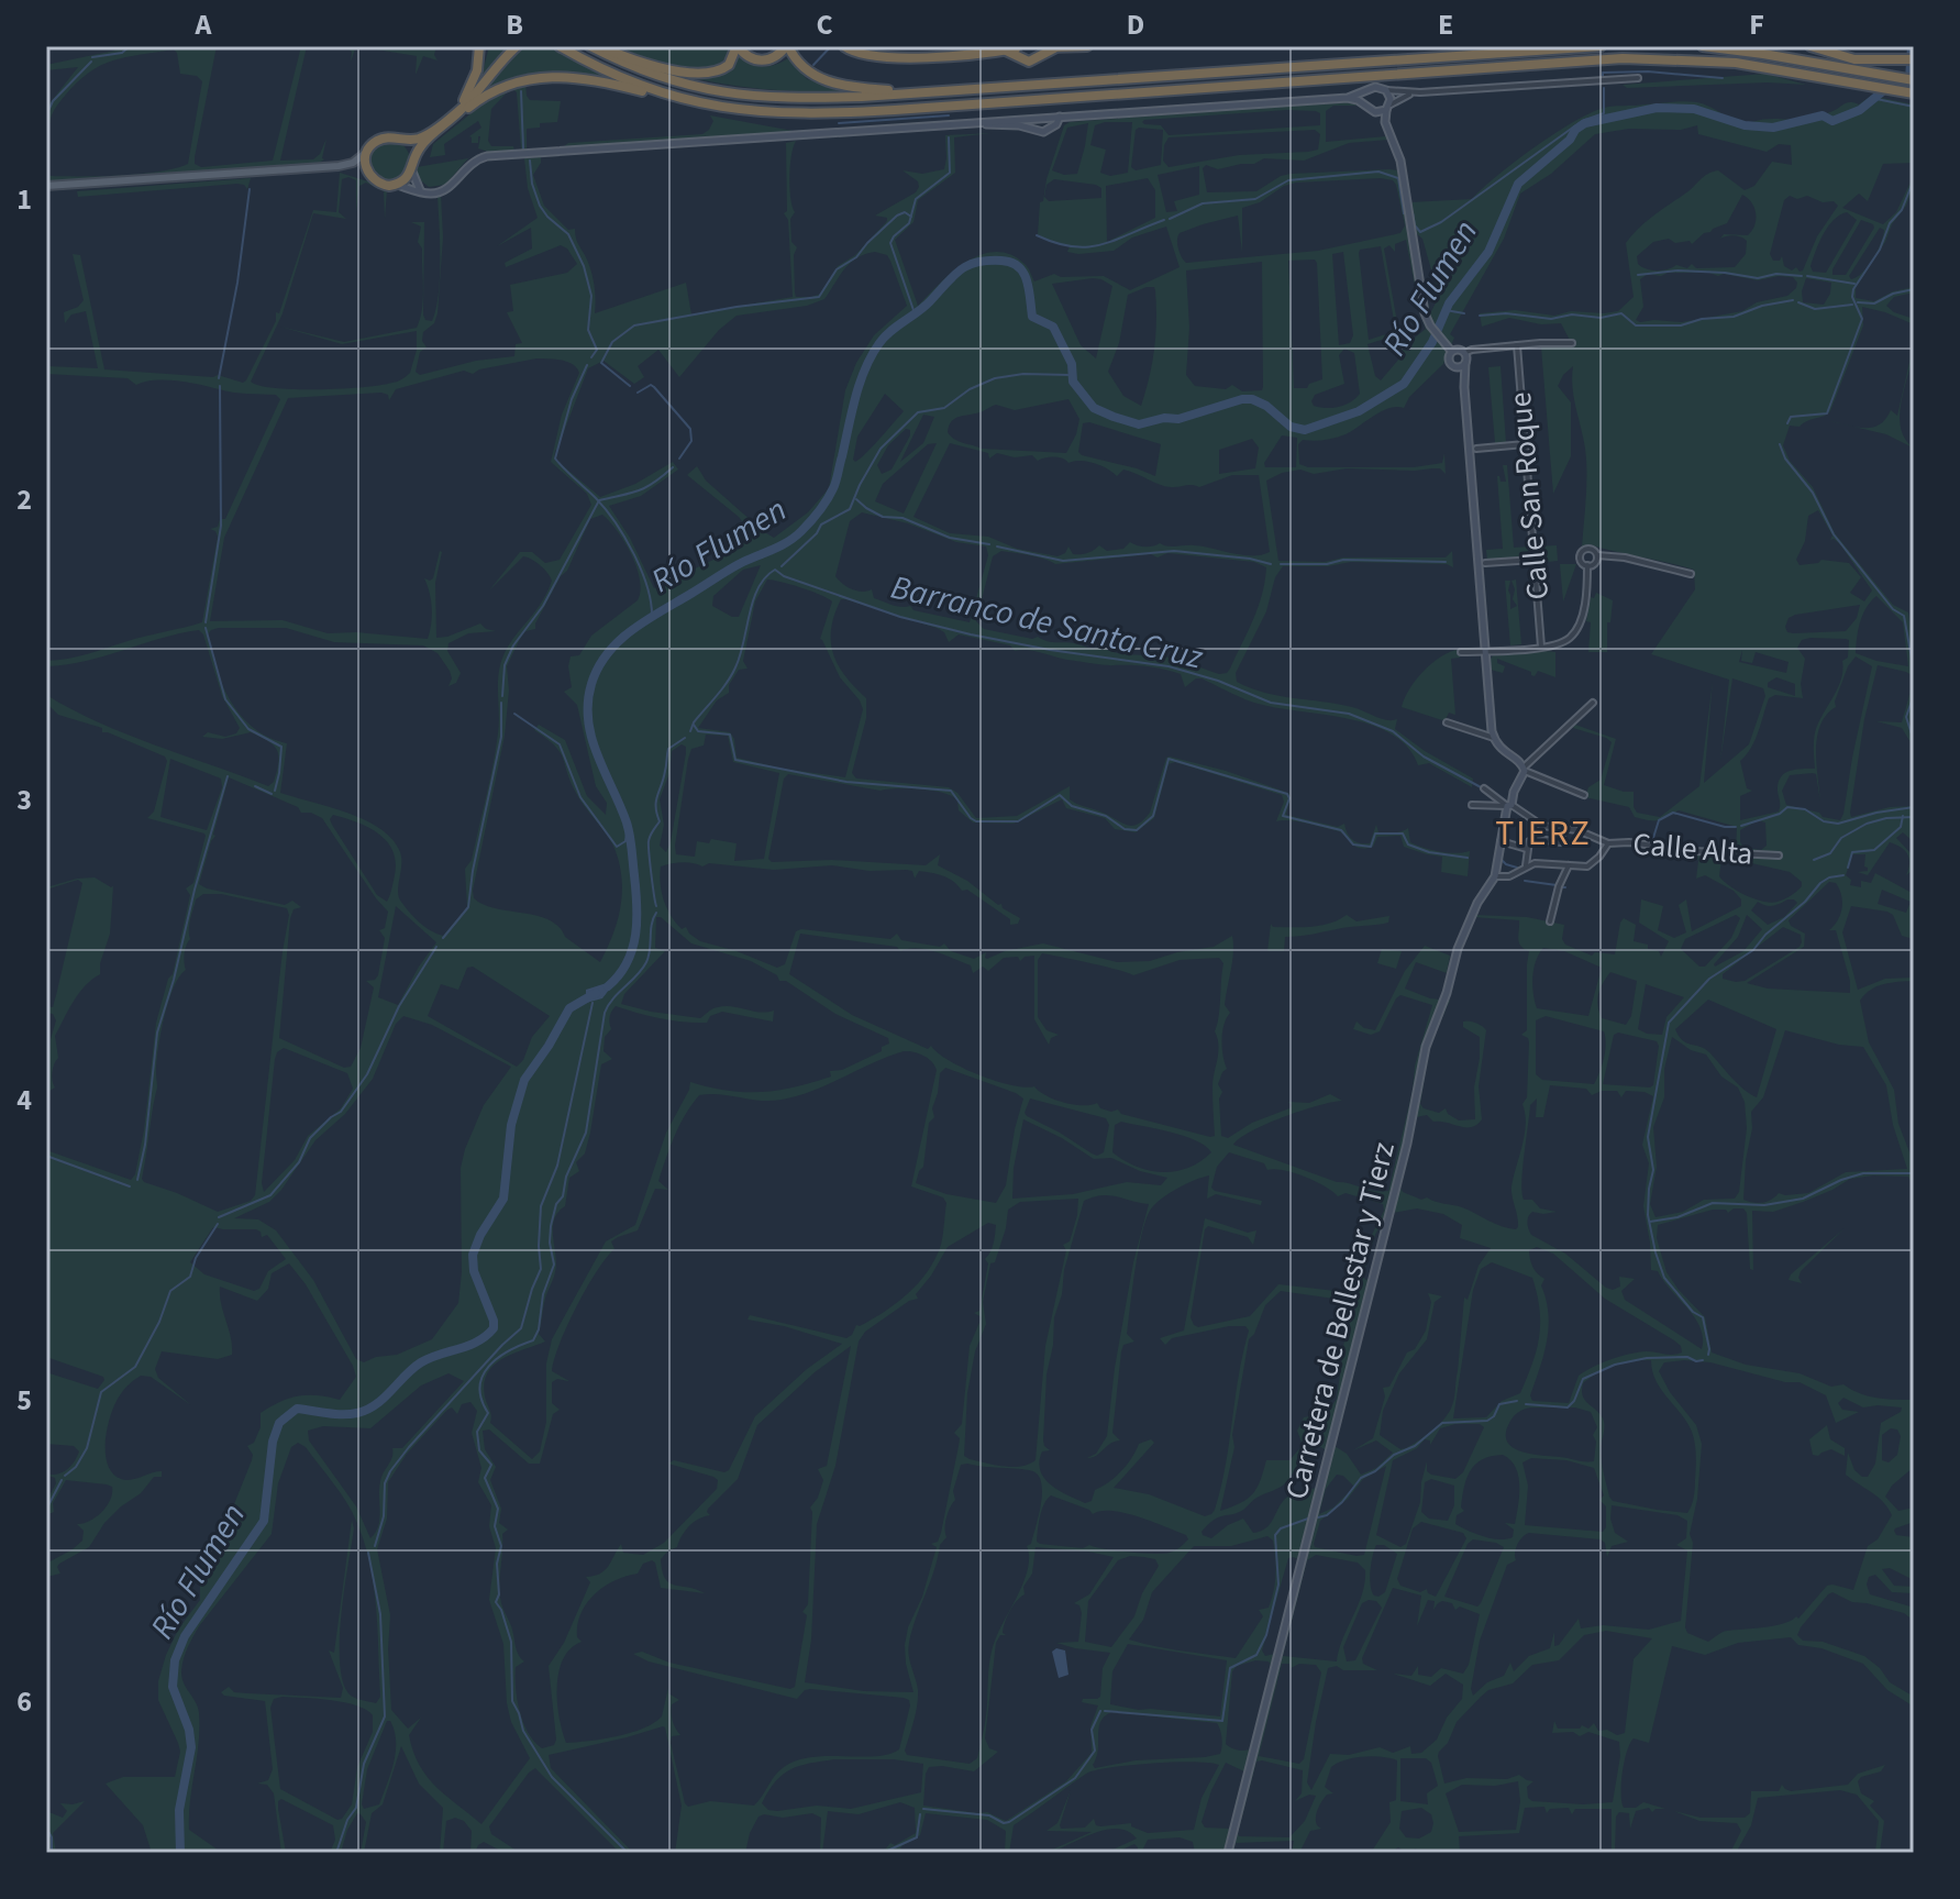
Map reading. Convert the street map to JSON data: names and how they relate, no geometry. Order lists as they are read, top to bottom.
{
  "streets": {
    "street": ["Calle San Roque", "Calle Alta", "Carretera de Bellestar y Tierz"]
  },
  "districts": ["TIERZ"],
  "water": ["Río Flumen", "Barranco de Santa Cruz"],
  "grid": {
    "columns": [
      "A",
      "B",
      "C",
      "D",
      "E",
      "F"
    ],
    "rows": [
      "1",
      "2",
      "3",
      "4",
      "5",
      "6"
    ]
  }
}
